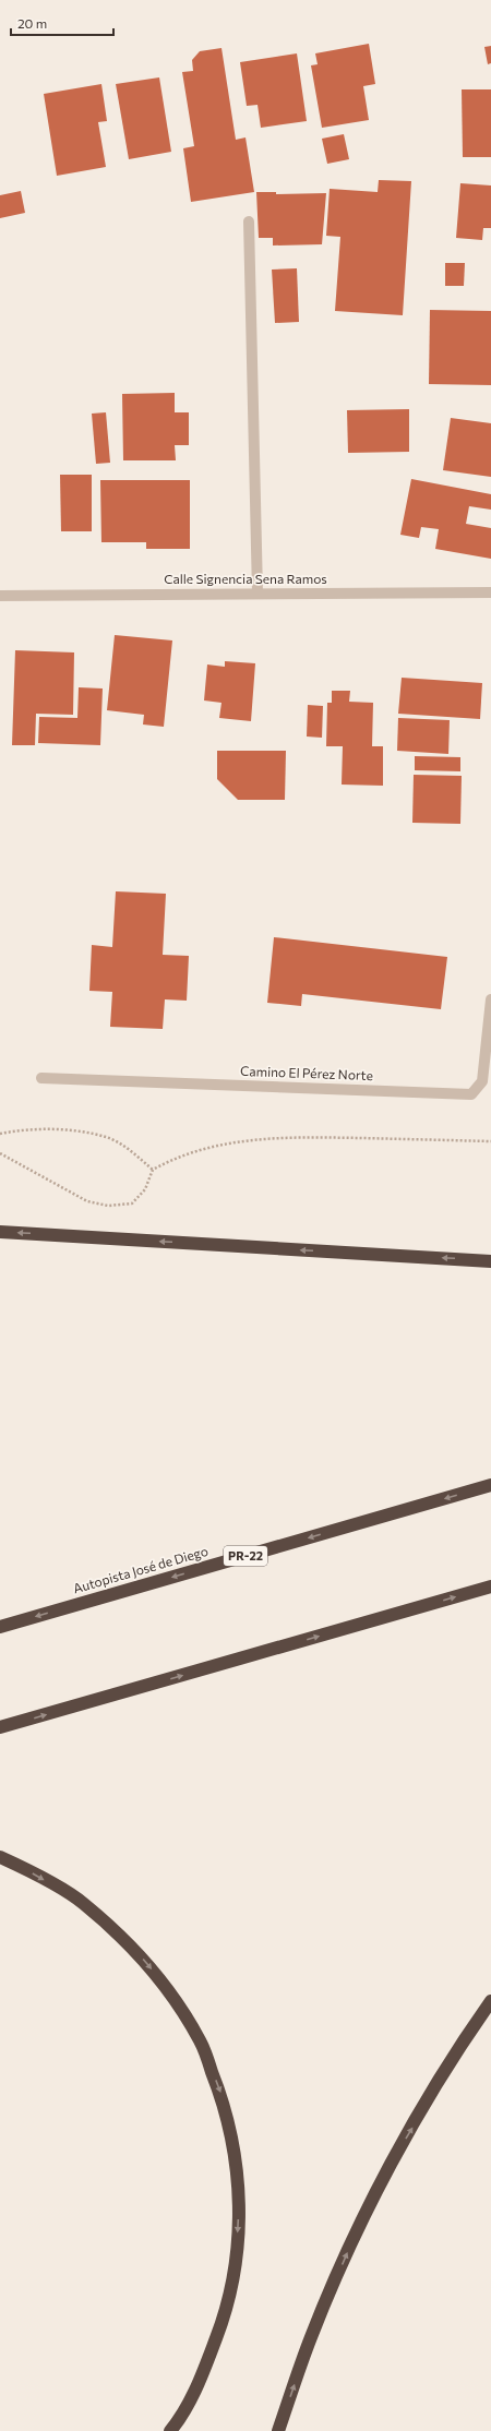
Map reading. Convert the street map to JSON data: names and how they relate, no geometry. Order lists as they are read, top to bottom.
{
  "streets": {
    "highway": ["PR-22", "Autopista José de Diego"],
    "street": ["Calle Signencia Sena Ramos", "Camino El Pérez Norte"]
  },
  "scale_bar": "20 m"
}
